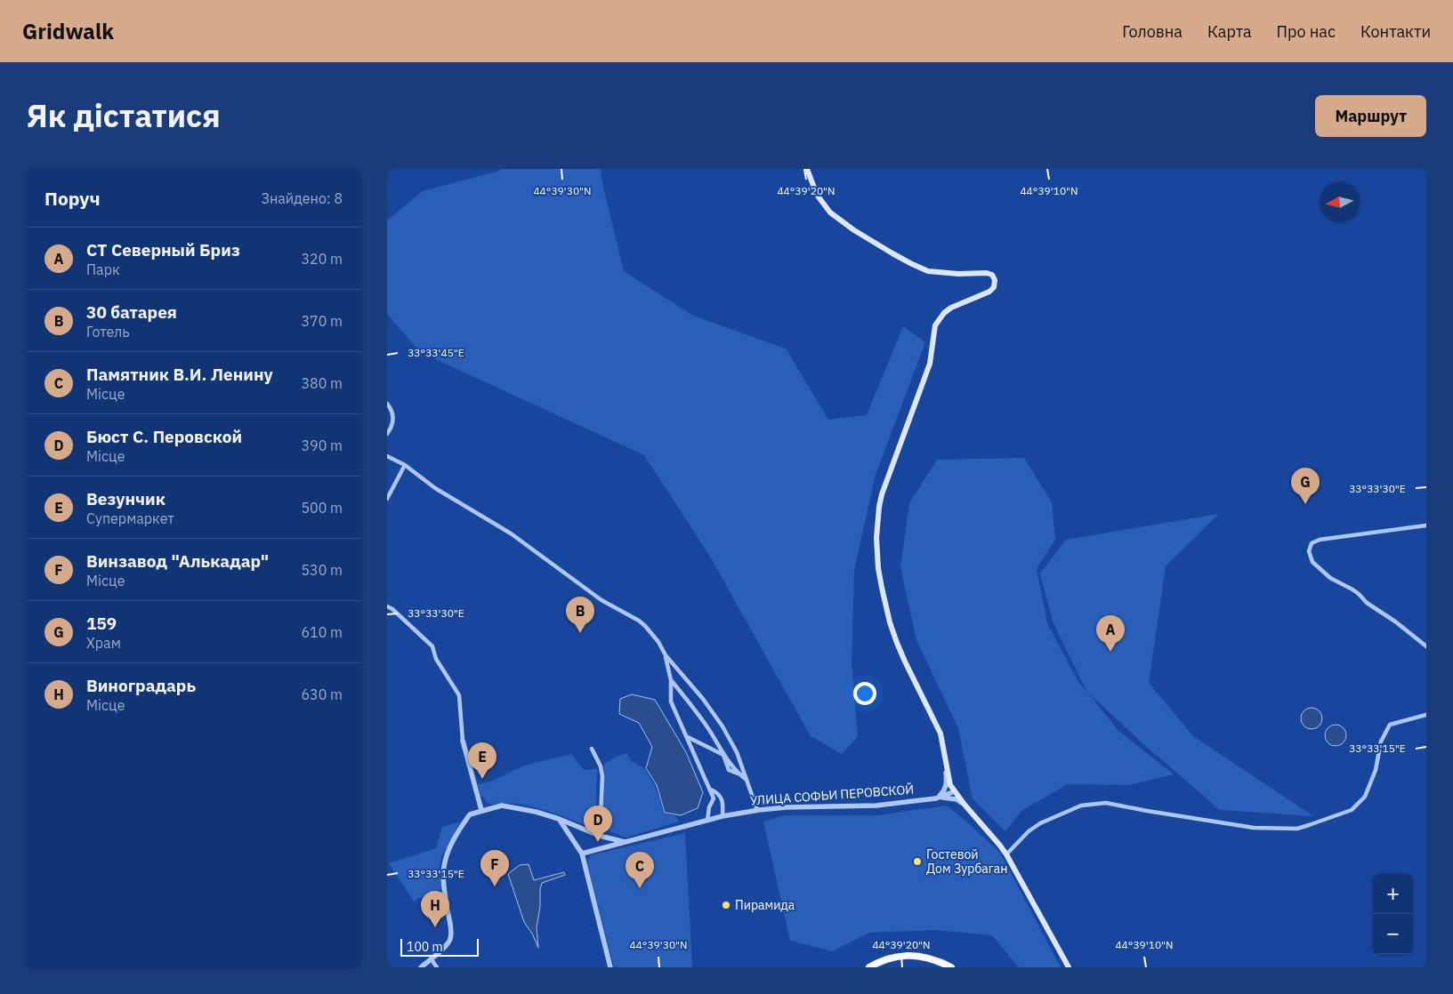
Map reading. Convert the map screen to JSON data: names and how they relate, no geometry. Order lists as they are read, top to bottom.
{
  "streets": {
    "street": ["УЛИЦА СОФЬИ ПЕРОВСКОЙ"]
  },
  "places": ["Гостевой Дом Зурбаган", "Пирамида"],
  "scale_bar": "100 m",
  "north": "left",
  "page": {
    "header": "Gridwalk",
    "nav": [
      "Головна",
      "Карта",
      "Про нас",
      "Контакти"
    ],
    "title": "Як дістатися",
    "buttons": "Маршрут",
    "heading": ["Поруч", "Знайдено: 8"],
    "list": [
      {
        "mark": "A",
        "name": "СТ Северный Бриз",
        "note": "Парк",
        "value": "320 m"
      },
      {
        "mark": "B",
        "name": "30 батарея",
        "note": "Готель",
        "value": "370 m"
      },
      {
        "mark": "C",
        "name": "Памятник В.И. Ленину",
        "note": "Місце",
        "value": "380 m"
      },
      {
        "mark": "D",
        "name": "Бюст С. Перовской",
        "note": "Місце",
        "value": "390 m"
      },
      {
        "mark": "E",
        "name": "Везунчик",
        "note": "Супермаркет",
        "value": "500 m"
      },
      {
        "mark": "F",
        "name": "Винзавод \"Алькадар\"",
        "note": "Місце",
        "value": "530 m"
      },
      {
        "mark": "G",
        "name": "159",
        "note": "Храм",
        "value": "610 m"
      },
      {
        "mark": "H",
        "name": "Виноградарь",
        "note": "Місце",
        "value": "630 m"
      }
    ],
    "pins": [
      "G",
      "B",
      "A",
      "E",
      "D",
      "F",
      "C",
      "H"
    ],
    "map_buttons": ["+", "−"],
    "scale": "100 m"
  },
  "coordinates": [
    "44°39'30\"N",
    "44°39'20\"N",
    "44°39'10\"N",
    "33°33'45\"E",
    "33°33'30\"E",
    "33°33'15\"E"
  ]
}
